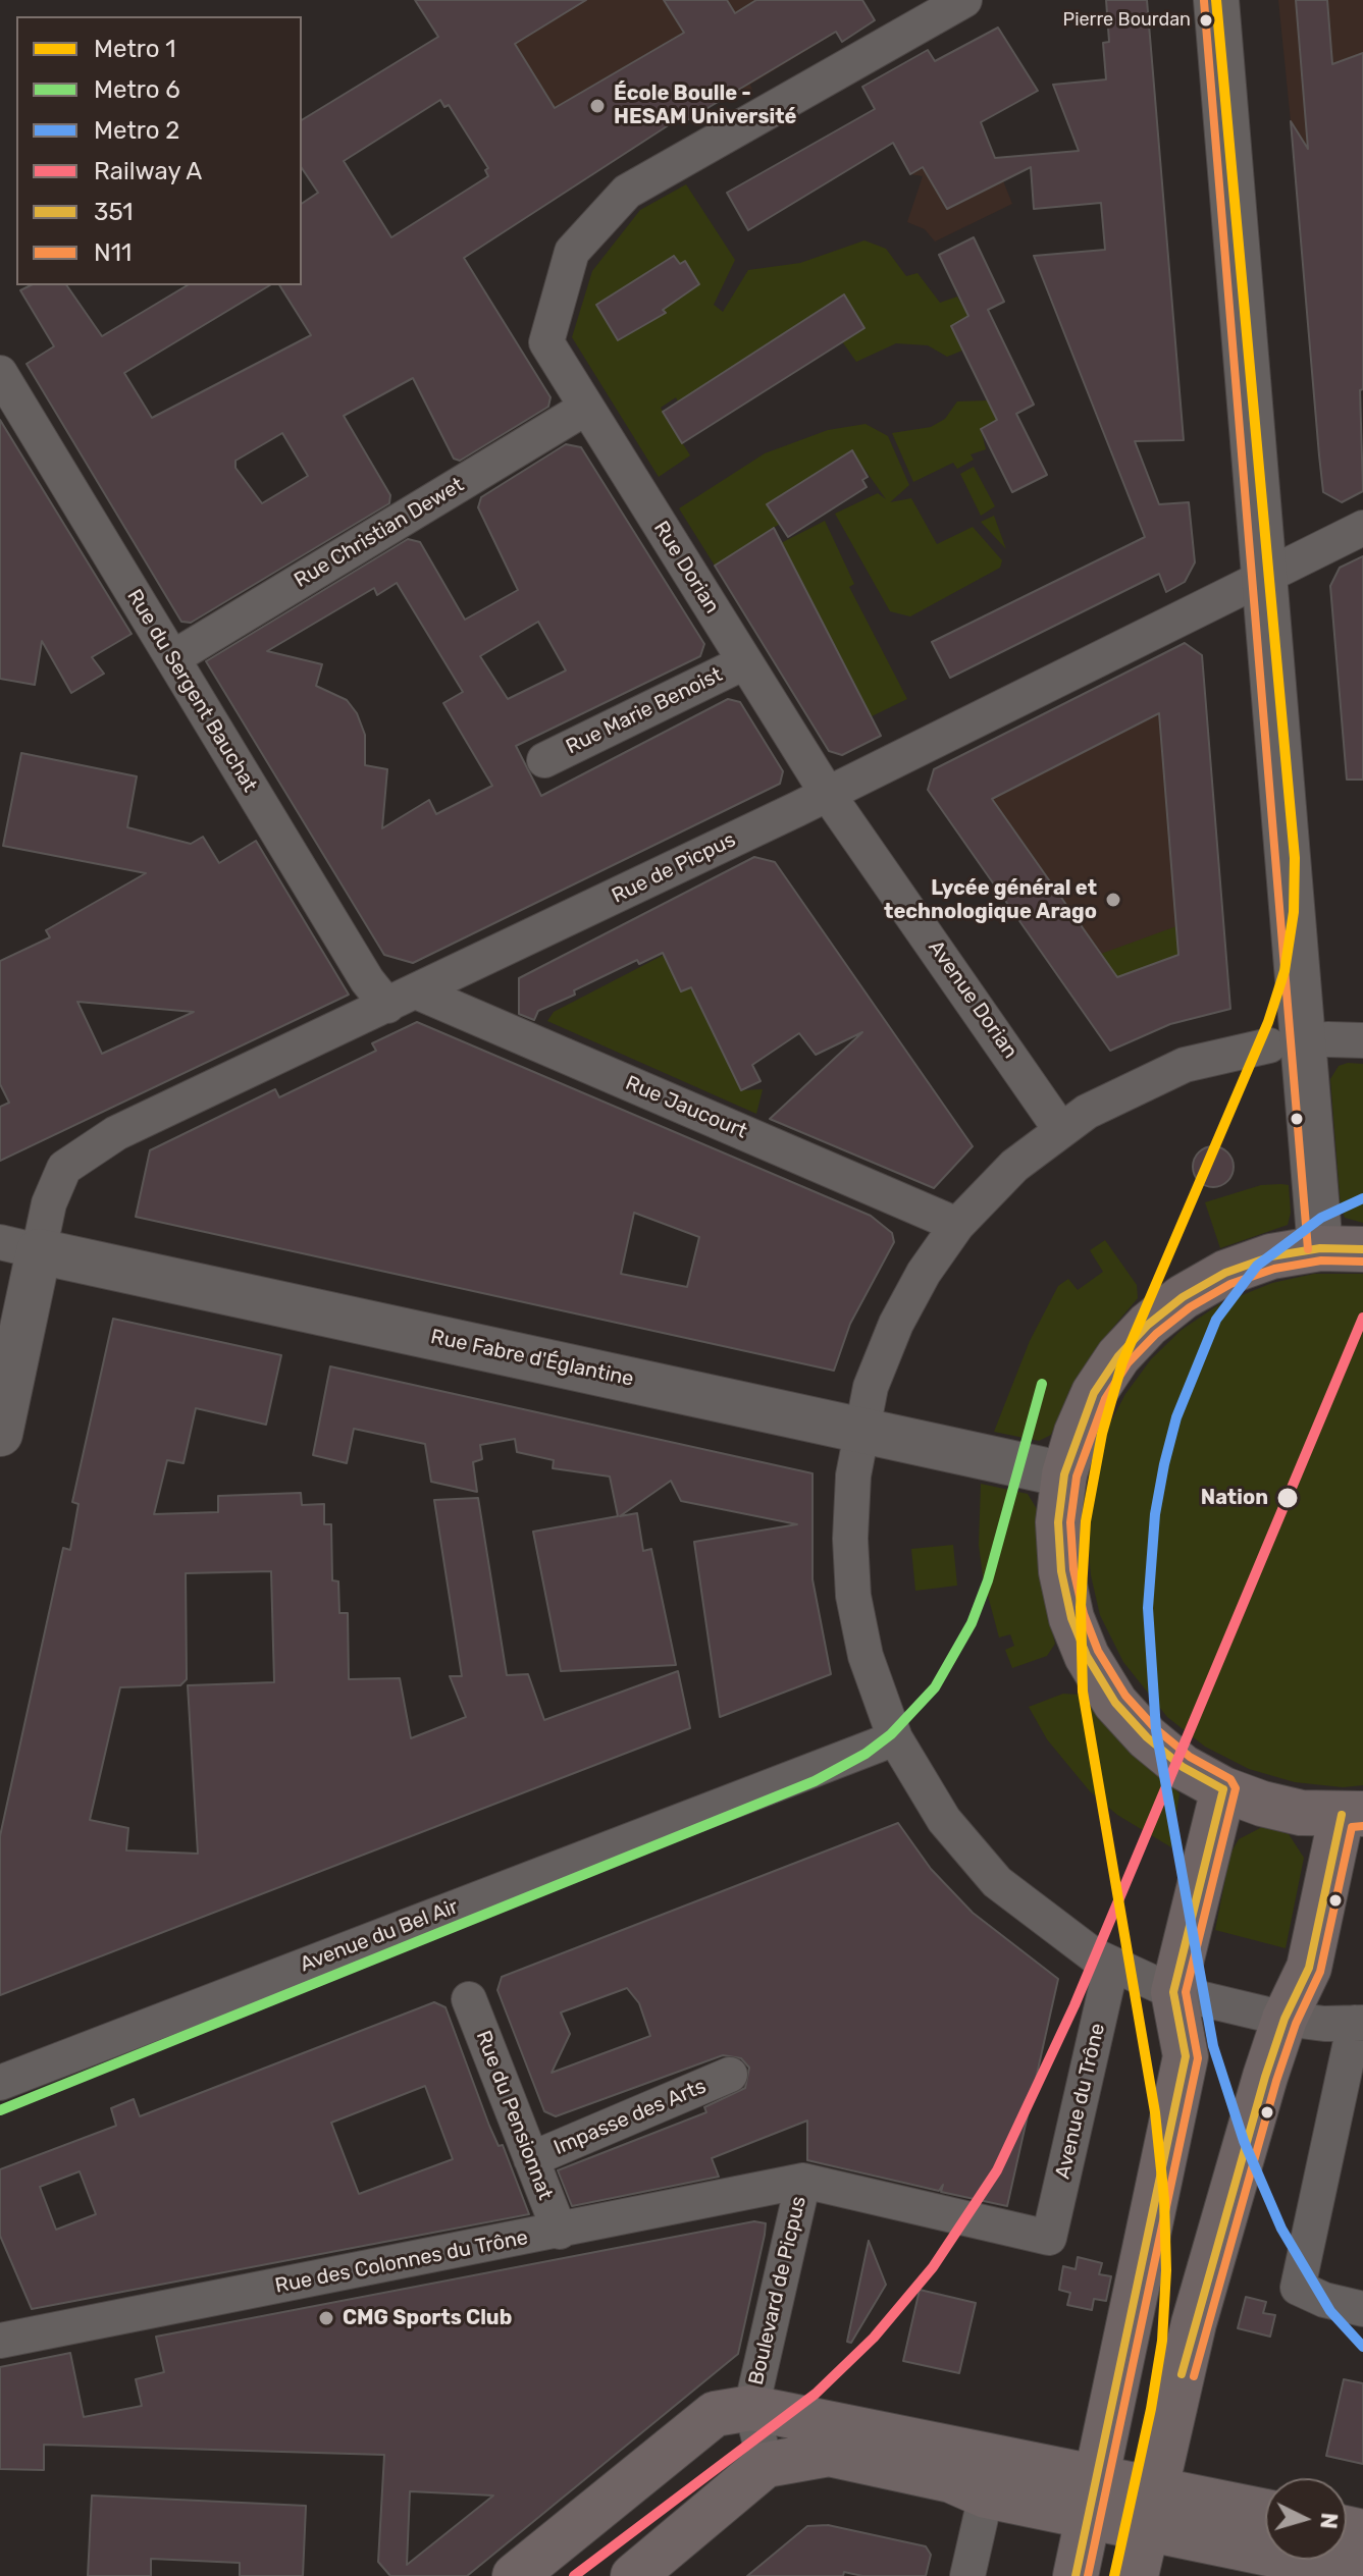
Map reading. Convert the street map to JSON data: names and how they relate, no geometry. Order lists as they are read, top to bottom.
{
  "streets": {
    "main road": ["Rue Fabre d'Églantine", "Boulevard de Picpus"],
    "street": [
      "Rue Christian Dewet",
      "Rue Dorian",
      "Rue du Sergent Bauchat",
      "Rue Marie Benoist",
      "Rue de Picpus",
      "Avenue Dorian",
      "Rue Jaucourt",
      "Avenue du Bel Air",
      "Avenue du Trône",
      "Rue du Pensionnat",
      "Impasse des Arts",
      "Rue des Colonnes du Trône"
    ]
  },
  "crossings": [
    ["Rue Christian Dewet", "Rue Dorian"],
    ["Rue Christian Dewet", "Rue du Sergent Bauchat"],
    ["Rue Dorian", "Rue Marie Benoist"],
    ["Rue Dorian", "Rue de Picpus"],
    ["Rue Dorian", "Avenue Dorian"],
    ["Rue du Sergent Bauchat", "Rue de Picpus"],
    ["Rue du Sergent Bauchat", "Rue Jaucourt"],
    ["Rue de Picpus", "Avenue Dorian"],
    ["Rue de Picpus", "Rue Jaucourt"],
    ["Rue de Picpus", "Rue Fabre d'Églantine"],
    ["Avenue du Trône", "Boulevard de Picpus"],
    ["Rue du Pensionnat", "Impasse des Arts"],
    ["Rue du Pensionnat", "Rue des Colonnes du Trône"],
    ["Rue des Colonnes du Trône", "Boulevard de Picpus"]
  ],
  "places": [
    "Pierre Bourdan",
    "École Boulle - HESAM Université",
    "Lycée général et technologique Arago",
    "Nation",
    "CMG Sports Club"
  ],
  "lines": [
    "metro line 1",
    "transit line N11",
    "metro line 2",
    "transit line 351",
    "rail line A",
    "metro line 6"
  ],
  "legend": [
    "Metro 1",
    "Metro 6",
    "Metro 2",
    "Railway A",
    "351",
    "N11"
  ],
  "north": "right"
}
